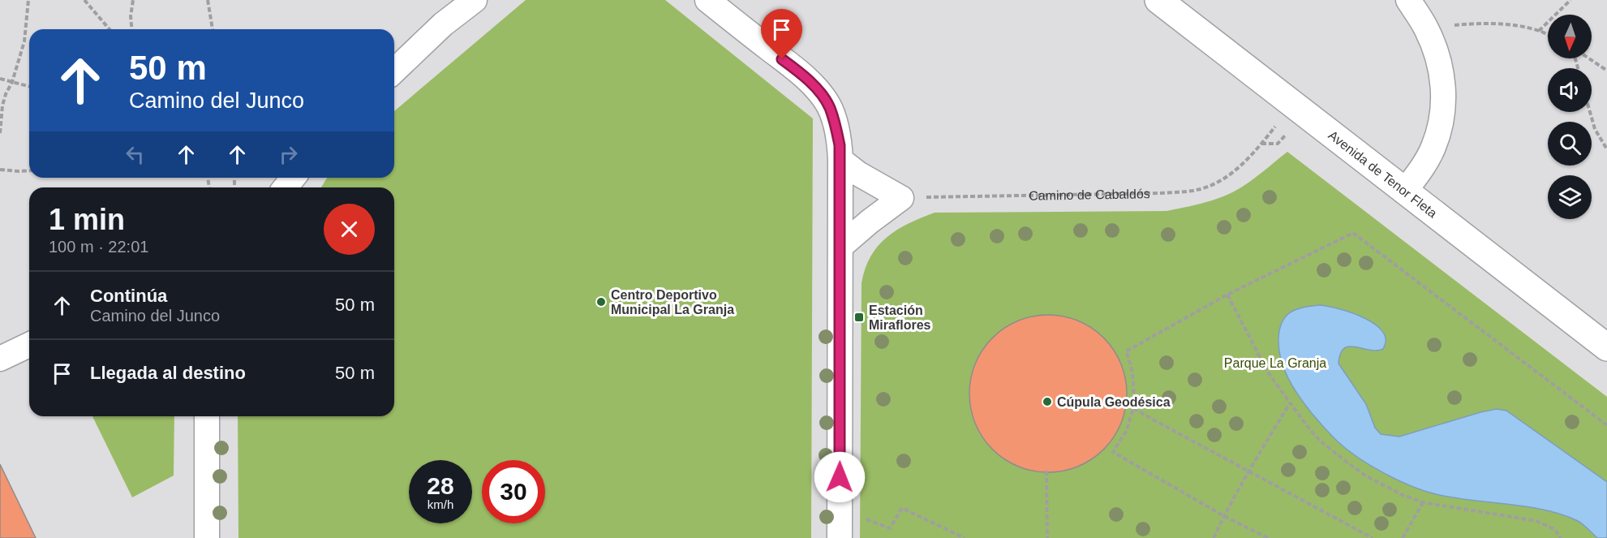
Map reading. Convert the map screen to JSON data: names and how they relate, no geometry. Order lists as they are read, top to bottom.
{
  "streets": {
    "main road": ["Avenida de Tenor Fleta"],
    "path": ["Camino de Cabaldós"]
  },
  "parks": ["Parque La Granja"],
  "places": {
    "other": ["Centro Deportivo Municipal La Granja", "Cúpula Geodésica"],
    "transit": ["Estación Miraflores"]
  },
  "north": "bottom",
  "page": {
    "turn": ["50 m", "Camino del Junco"],
    "heading": ["1 min", "100 m · 22:01"],
    "list": [
      {
        "name": "Continúa",
        "note": "Camino del Junco",
        "value": "50 m"
      },
      {
        "name": "Llegada al destino",
        "value": "50 m"
      }
    ],
    "speed": "28 km/h",
    "limit": "30"
  }
}
